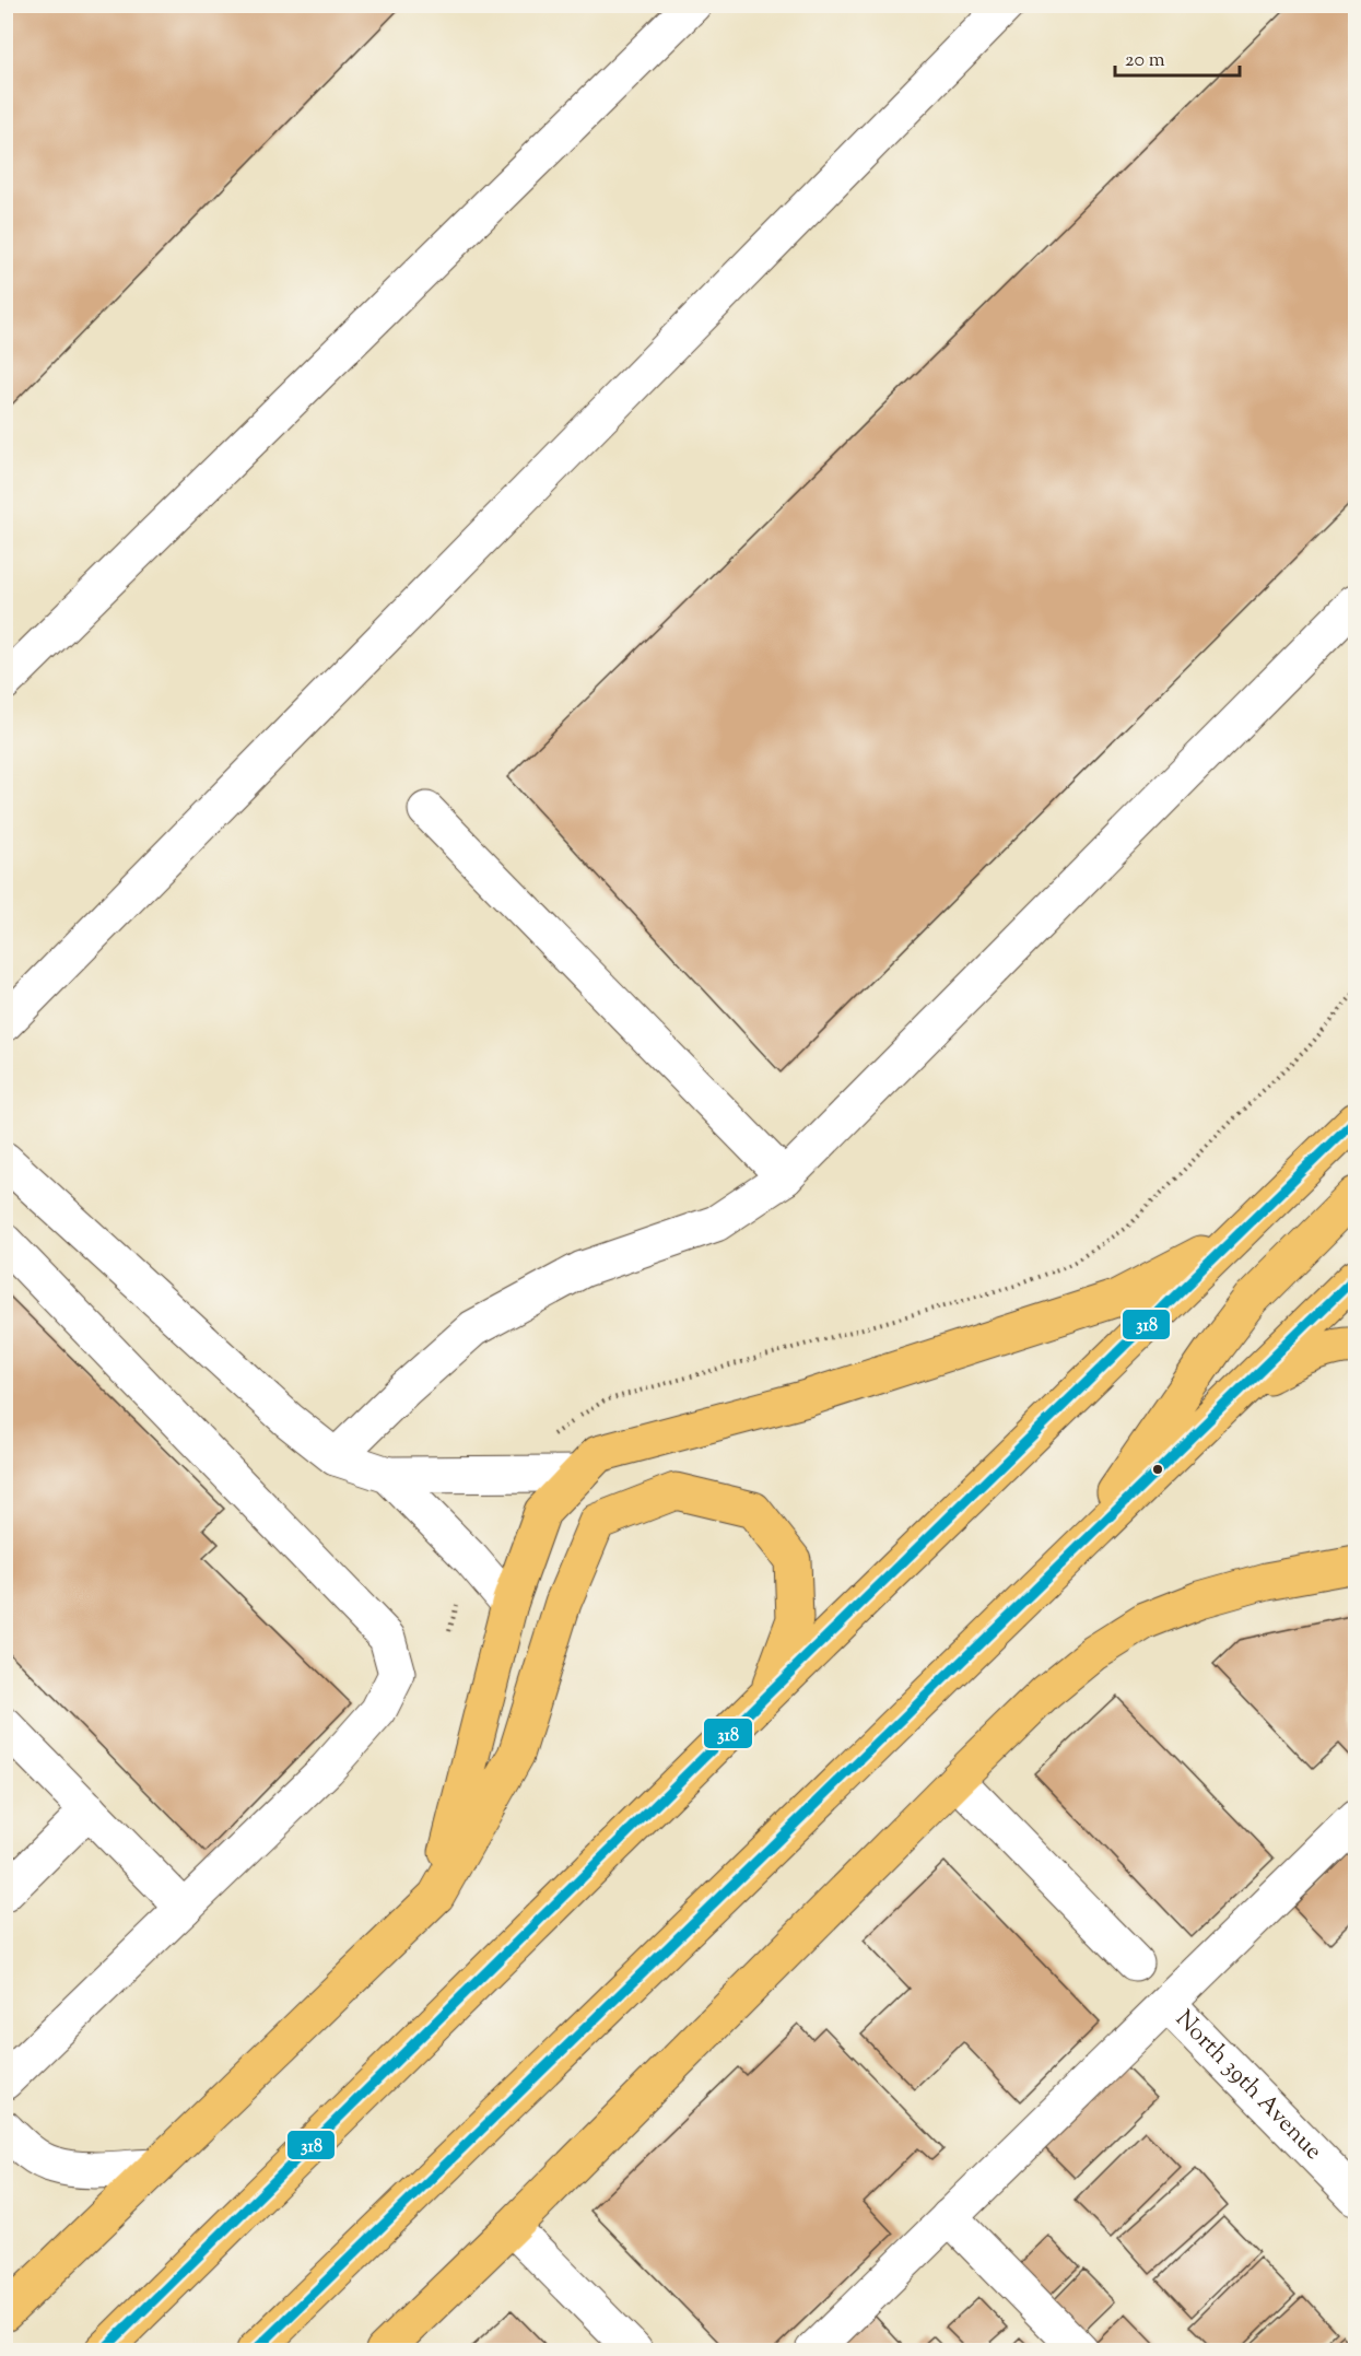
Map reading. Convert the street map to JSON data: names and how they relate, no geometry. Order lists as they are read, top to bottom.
{
  "streets": {
    "street": ["North 39th Avenue"]
  },
  "lines": ["transit line 318"],
  "scale_bar": "20 m"
}
